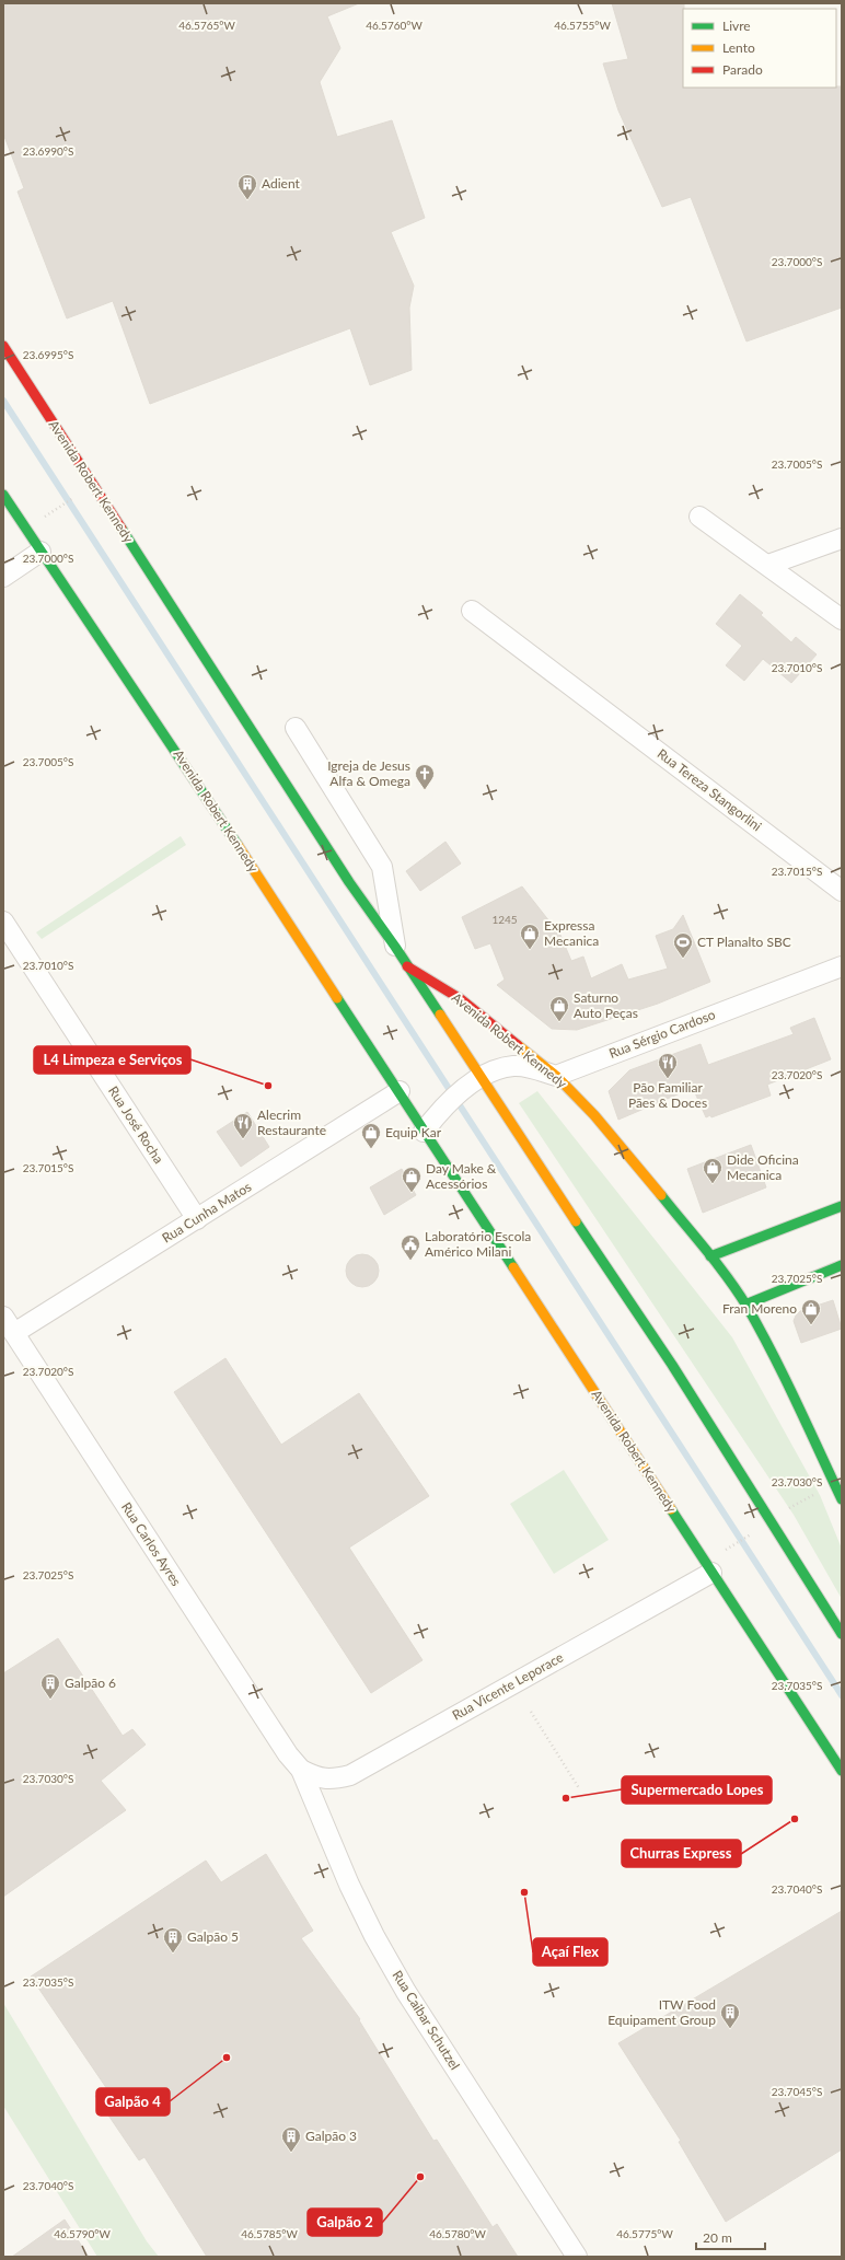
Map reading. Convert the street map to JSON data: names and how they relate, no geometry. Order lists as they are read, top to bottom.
{
  "streets": {
    "main road": ["Avenida Robert Kennedy"],
    "street": [
      "Rua Tereza Stangorlini",
      "Rua Sérgio Cardoso",
      "Rua José Rocha",
      "Rua Cunha Matos",
      "Rua Carlos Ayres",
      "Rua Vicente Leporace",
      "Rua Caibar Schutzel"
    ]
  },
  "crossings": [
    ["Avenida Robert Kennedy", "Rua Sérgio Cardoso"],
    ["Avenida Robert Kennedy", "Rua Cunha Matos"],
    ["Avenida Robert Kennedy", "Rua Vicente Leporace"],
    ["Rua José Rocha", "Rua Cunha Matos"],
    ["Rua Cunha Matos", "Rua Carlos Ayres"],
    ["Rua Carlos Ayres", "Rua Vicente Leporace"],
    ["Rua Carlos Ayres", "Rua Caibar Schutzel"],
    ["Rua Vicente Leporace", "Rua Caibar Schutzel"]
  ],
  "places": {
    "building": [
      "Adient",
      "Galpão 6",
      "Galpão 5",
      "ITW Food Equipament Group",
      "Galpão 3"
    ],
    "church": ["Igreja de Jesus Alfa & Omega"],
    "shop": [
      "Expressa Mecanica",
      "Saturno Auto Peças",
      "Equip Kar",
      "Dide Oficina Mecanica",
      "Day Make & Acessórios",
      "Fran Moreno"
    ],
    "sports": ["CT Planalto SBC"],
    "restaurant": ["Pão Familiar Pães & Doces", "Alecrim Restaurante"],
    "other": [
      "L4 Limpeza e Serviços",
      "Supermercado Lopes",
      "Churras Express",
      "Açaí Flex",
      "Galpão 4",
      "Galpão 2"
    ],
    "public building": ["Laboratório Escola Américo Milani"]
  },
  "house_numbers": ["1245"],
  "legend": ["Livre", "Lento", "Parado"],
  "scale_bar": "20 m",
  "coordinates": [
    "46.5765°W",
    "46.5760°W",
    "46.5755°W",
    "23.6990°S",
    "23.7000°S",
    "23.6995°S",
    "23.7005°S",
    "23.7010°S",
    "23.7015°S",
    "23.7020°S",
    "23.7025°S",
    "23.7030°S",
    "23.7035°S",
    "23.7040°S",
    "23.7045°S",
    "46.5790°W",
    "46.5785°W",
    "46.5780°W",
    "46.5775°W"
  ]
}
